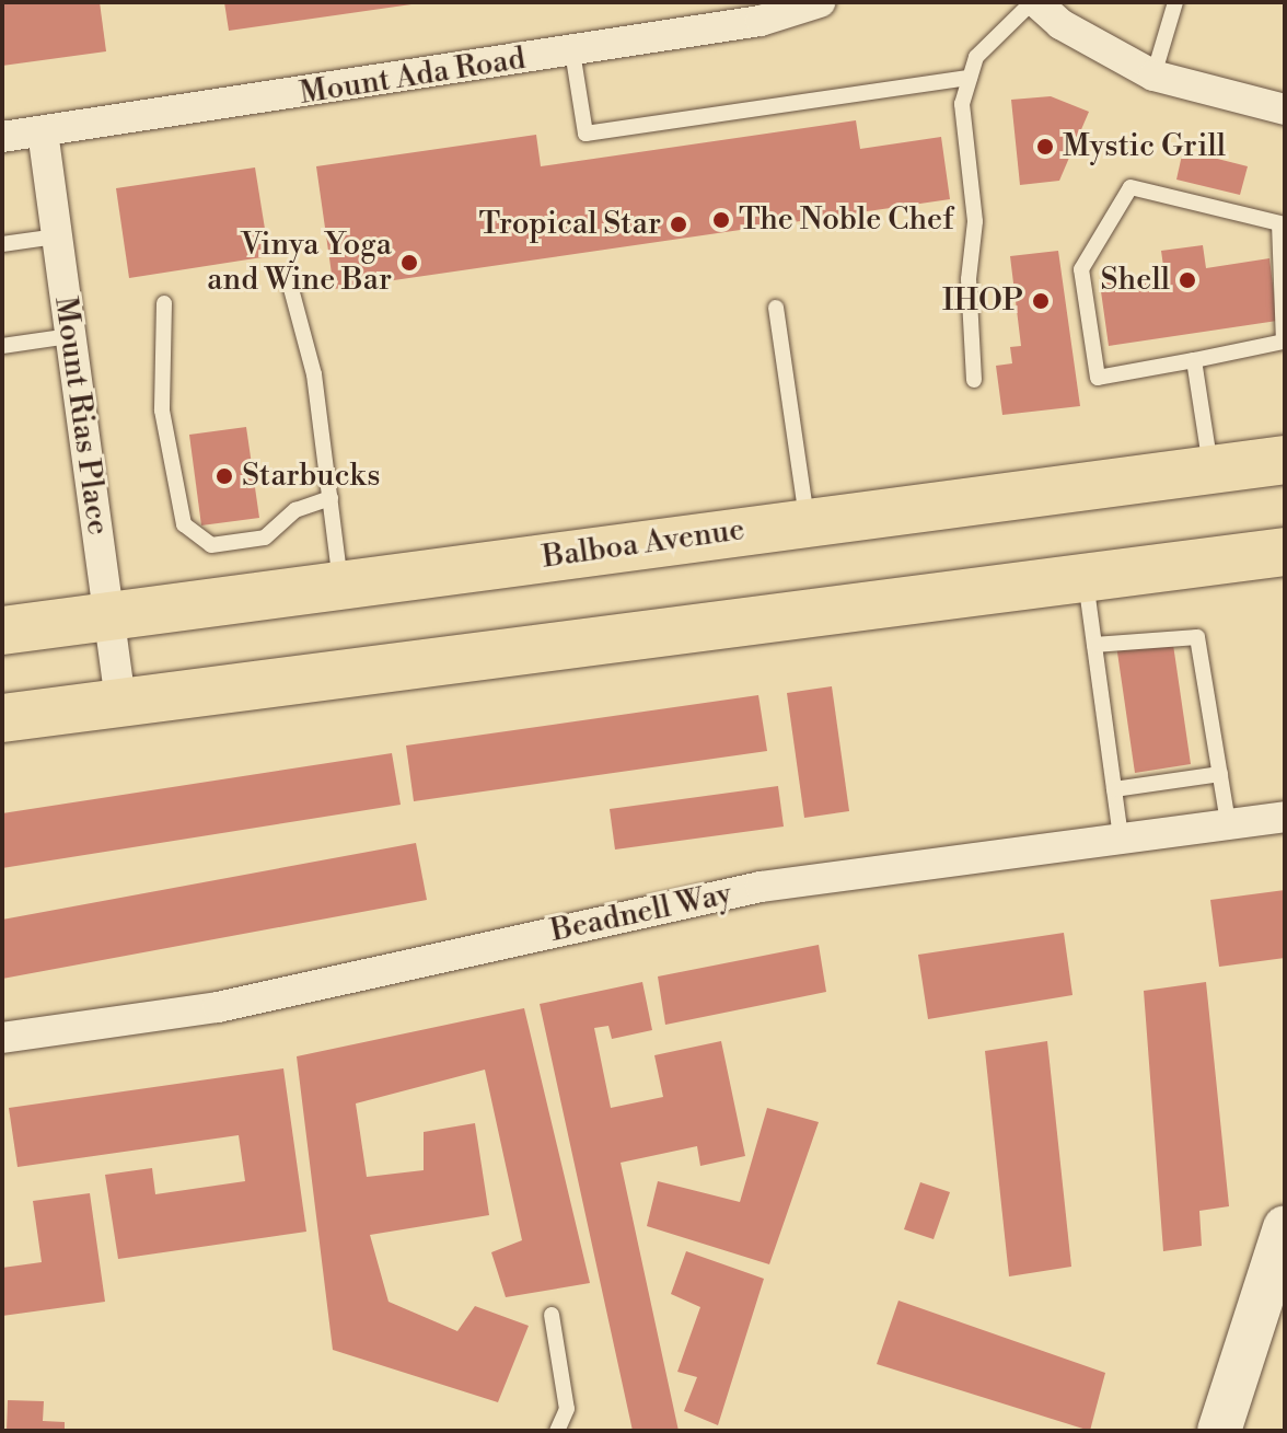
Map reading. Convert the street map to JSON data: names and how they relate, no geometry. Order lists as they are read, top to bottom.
{
  "streets": {
    "main road": ["Balboa Avenue"],
    "street": ["Mount Ada Road", "Mount Rias Place", "Beadnell Way"]
  },
  "crossings": [
    ["Mount Ada Road", "Mount Rias Place"],
    ["Mount Rias Place", "Balboa Avenue"]
  ],
  "places": [
    "Mystic Grill",
    "The Noble Chef",
    "Tropical Star",
    "Vinya Yoga and Wine Bar",
    "Shell",
    "IHOP",
    "Starbucks"
  ]
}
